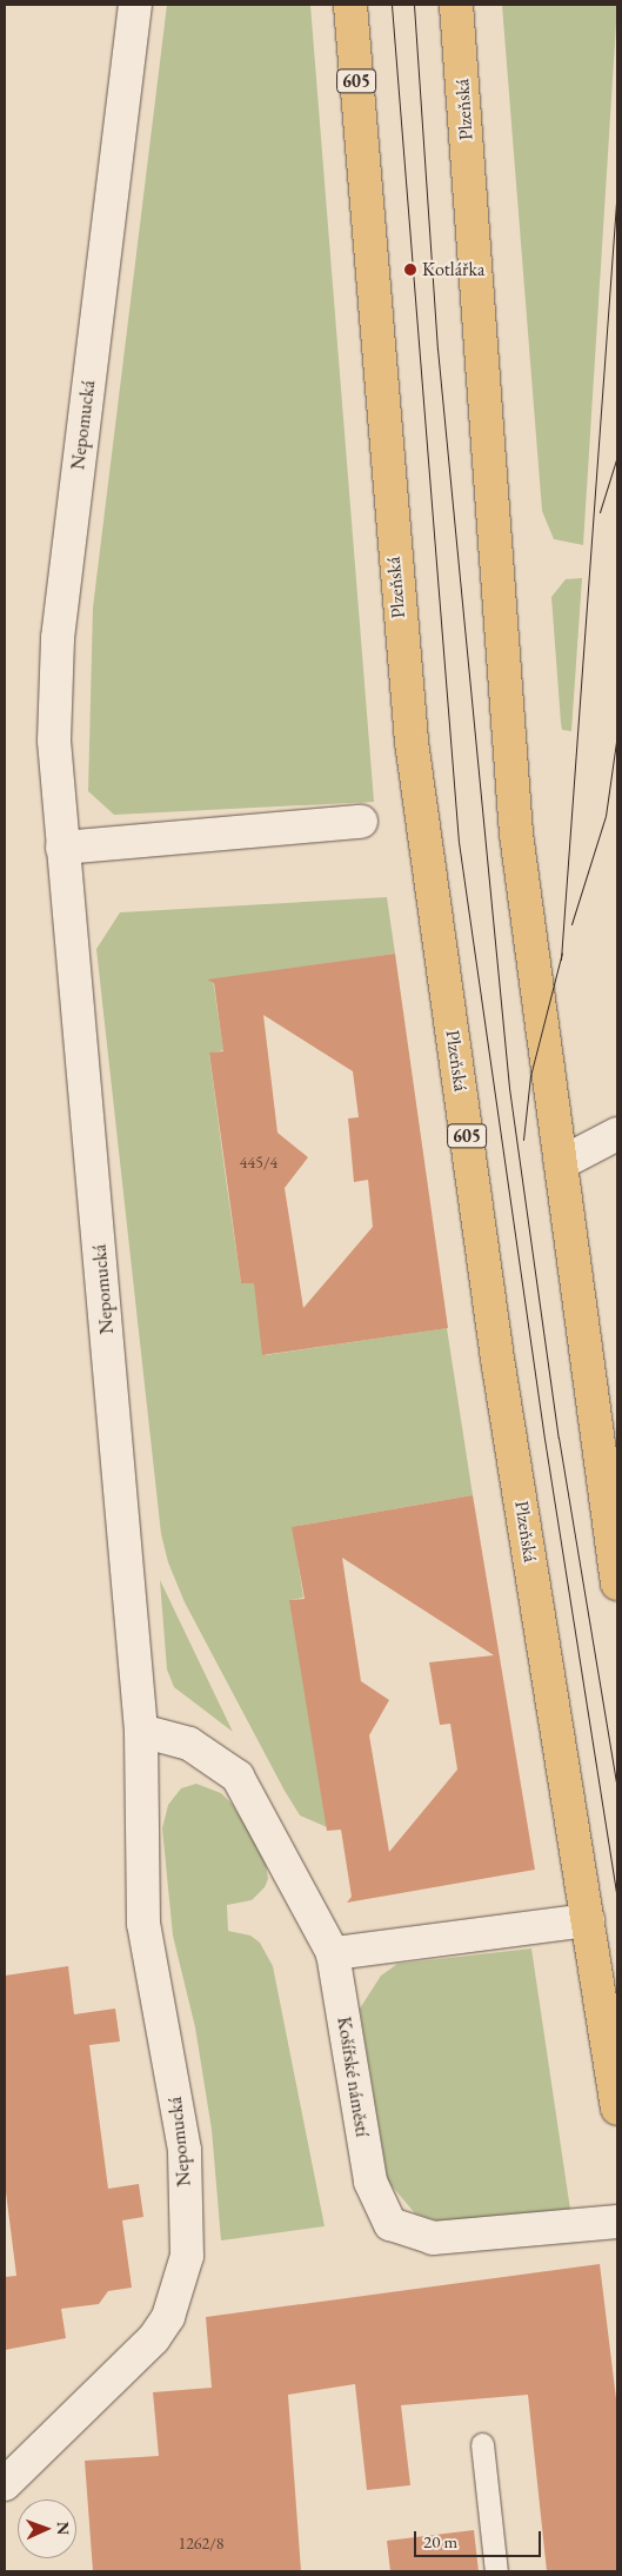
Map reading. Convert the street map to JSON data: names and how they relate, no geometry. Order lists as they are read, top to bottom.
{
  "streets": {
    "main road": ["605", "Plzeňská"],
    "street": ["Nepomucká", "Košířské náměstí"]
  },
  "places": ["Kotlářka"],
  "house_numbers": ["445/4", "1262/8"],
  "scale_bar": "20 m",
  "north": "right"
}
